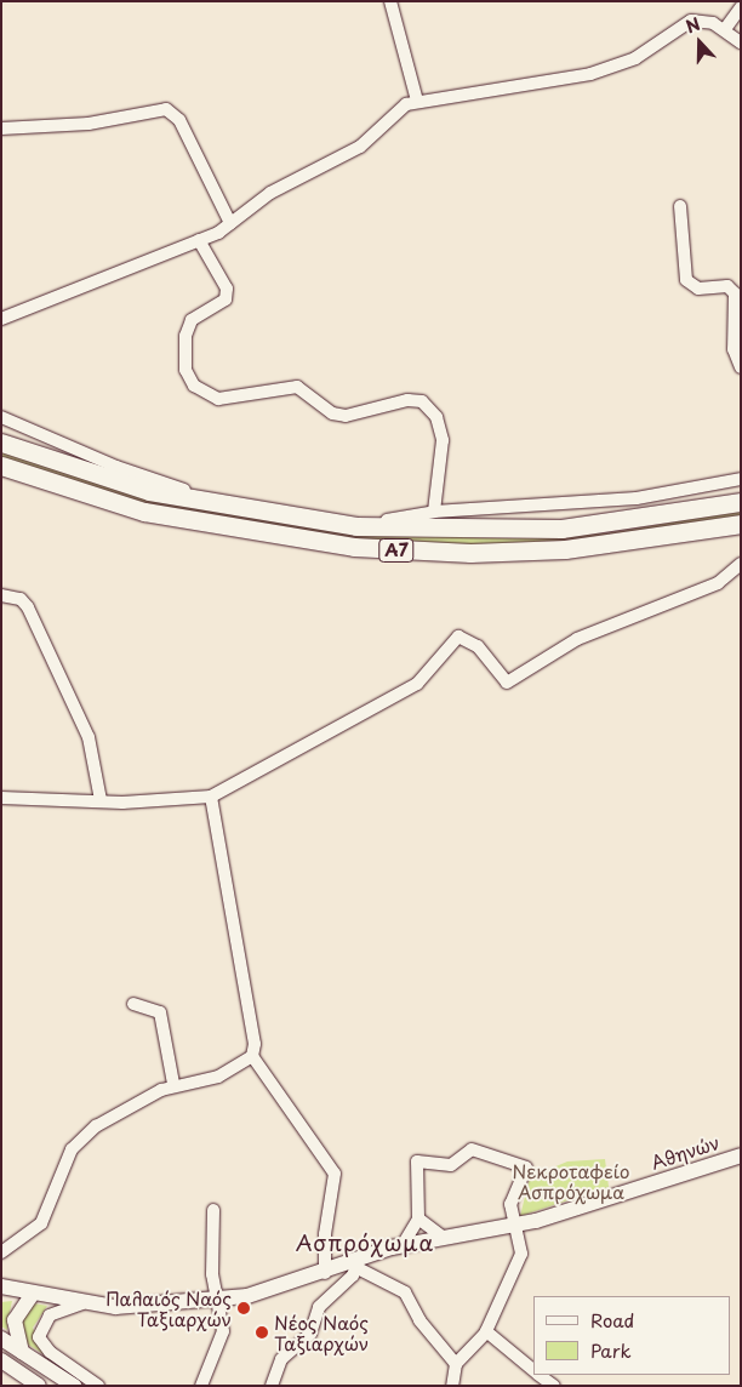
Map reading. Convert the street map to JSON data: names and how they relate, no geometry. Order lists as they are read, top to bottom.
{
  "streets": {
    "highway": ["Α7"],
    "main road": ["Αθηνών"]
  },
  "districts": ["Ασπρόχωμα"],
  "parks": ["Νεκροταφείο Ασπρόχωμα"],
  "places": ["Παλαιός Ναός Ταξιαρχών", "Νέος Ναός Ταξιαρχών"],
  "legend": ["Road", "Park"],
  "north": "top"
}
